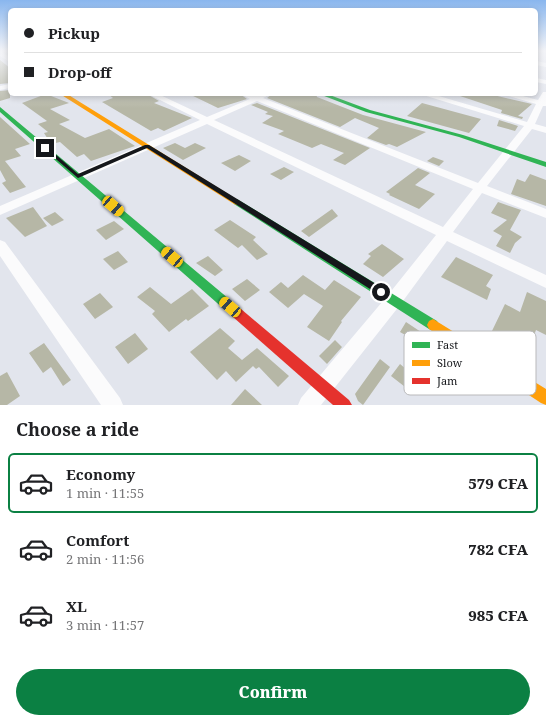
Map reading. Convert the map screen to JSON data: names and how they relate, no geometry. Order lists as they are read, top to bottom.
{
  "legend": ["Fast", "Slow", "Jam"],
  "page": {
    "banner": ["Pickup", "Drop-off"],
    "heading": "Choose a ride",
    "list": [
      {
        "name": "Economy",
        "note": "1 min · 11:55",
        "value": "579 CFA"
      },
      {
        "name": "Comfort",
        "note": "2 min · 11:56",
        "value": "782 CFA"
      },
      {
        "name": "XL",
        "note": "3 min · 11:57",
        "value": "985 CFA"
      }
    ],
    "buttons": "Confirm"
  }
}
